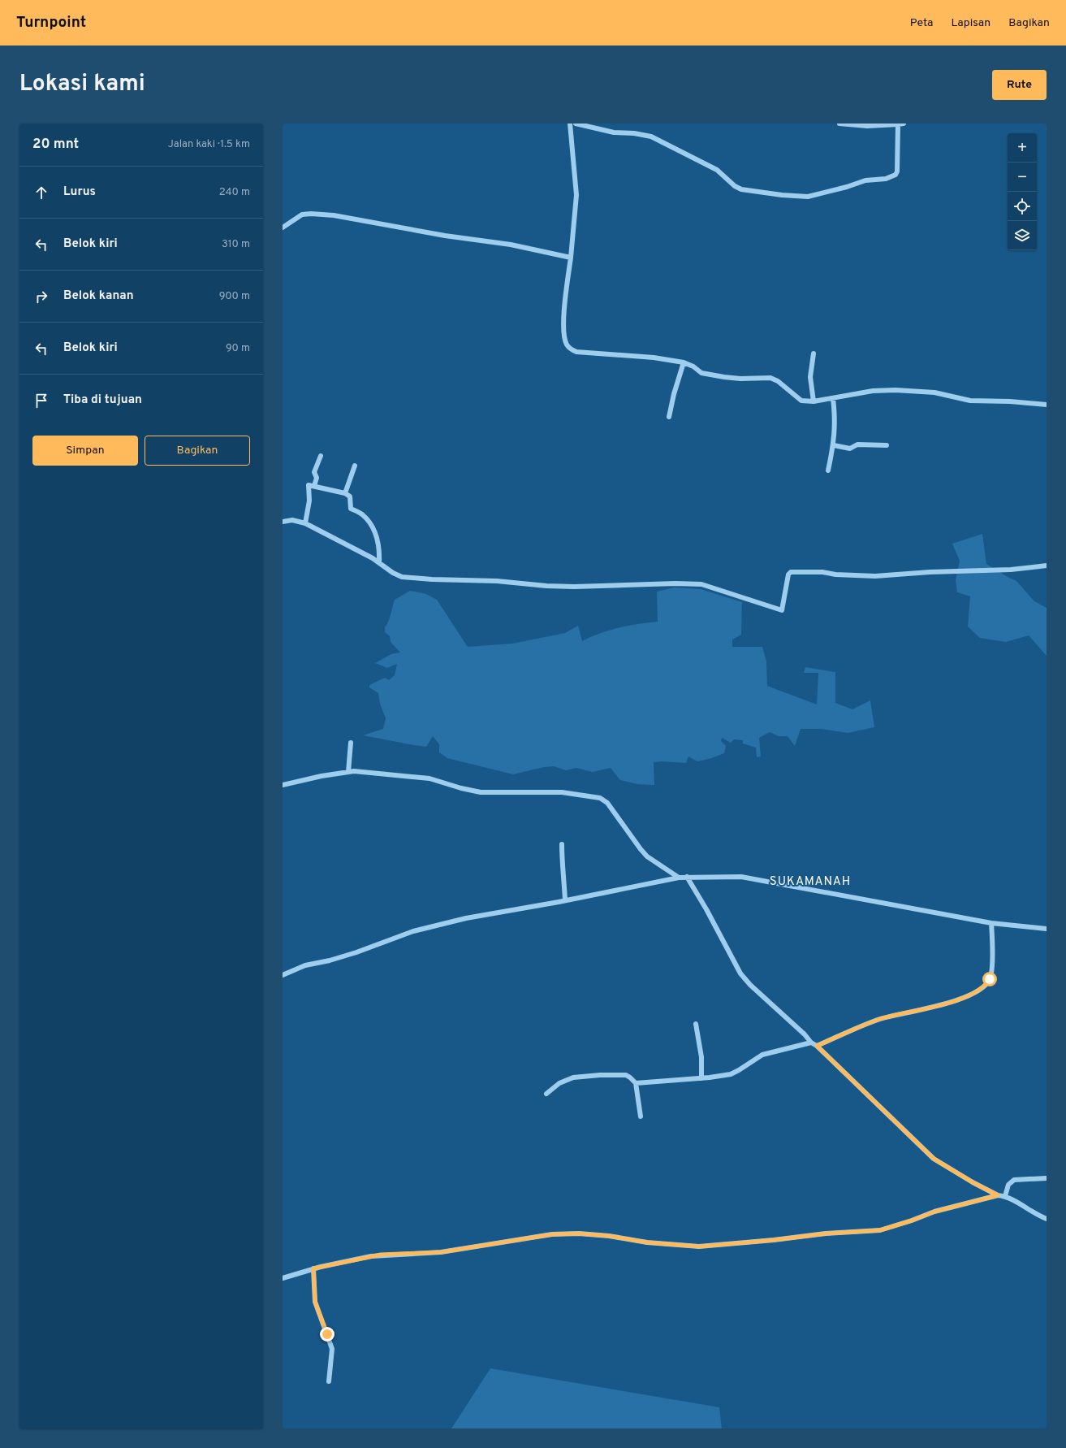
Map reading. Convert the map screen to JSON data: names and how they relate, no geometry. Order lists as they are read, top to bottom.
{
  "districts": ["SUKAMANAH"],
  "page": {
    "header": "Turnpoint",
    "nav": ["Peta", "Lapisan", "Bagikan"],
    "title": "Lokasi kami",
    "buttons": [
      "Rute",
      ["Simpan", "Bagikan"]
    ],
    "heading": ["20 mnt", "Jalan kaki · 1.5 km"],
    "map_buttons": ["+", "−"],
    "list": [
      ["Lurus", "240 m"],
      ["Belok kiri", "310 m"],
      ["Belok kanan", "900 m"],
      ["Belok kiri", "90 m"],
      "Tiba di tujuan"
    ]
  }
}
